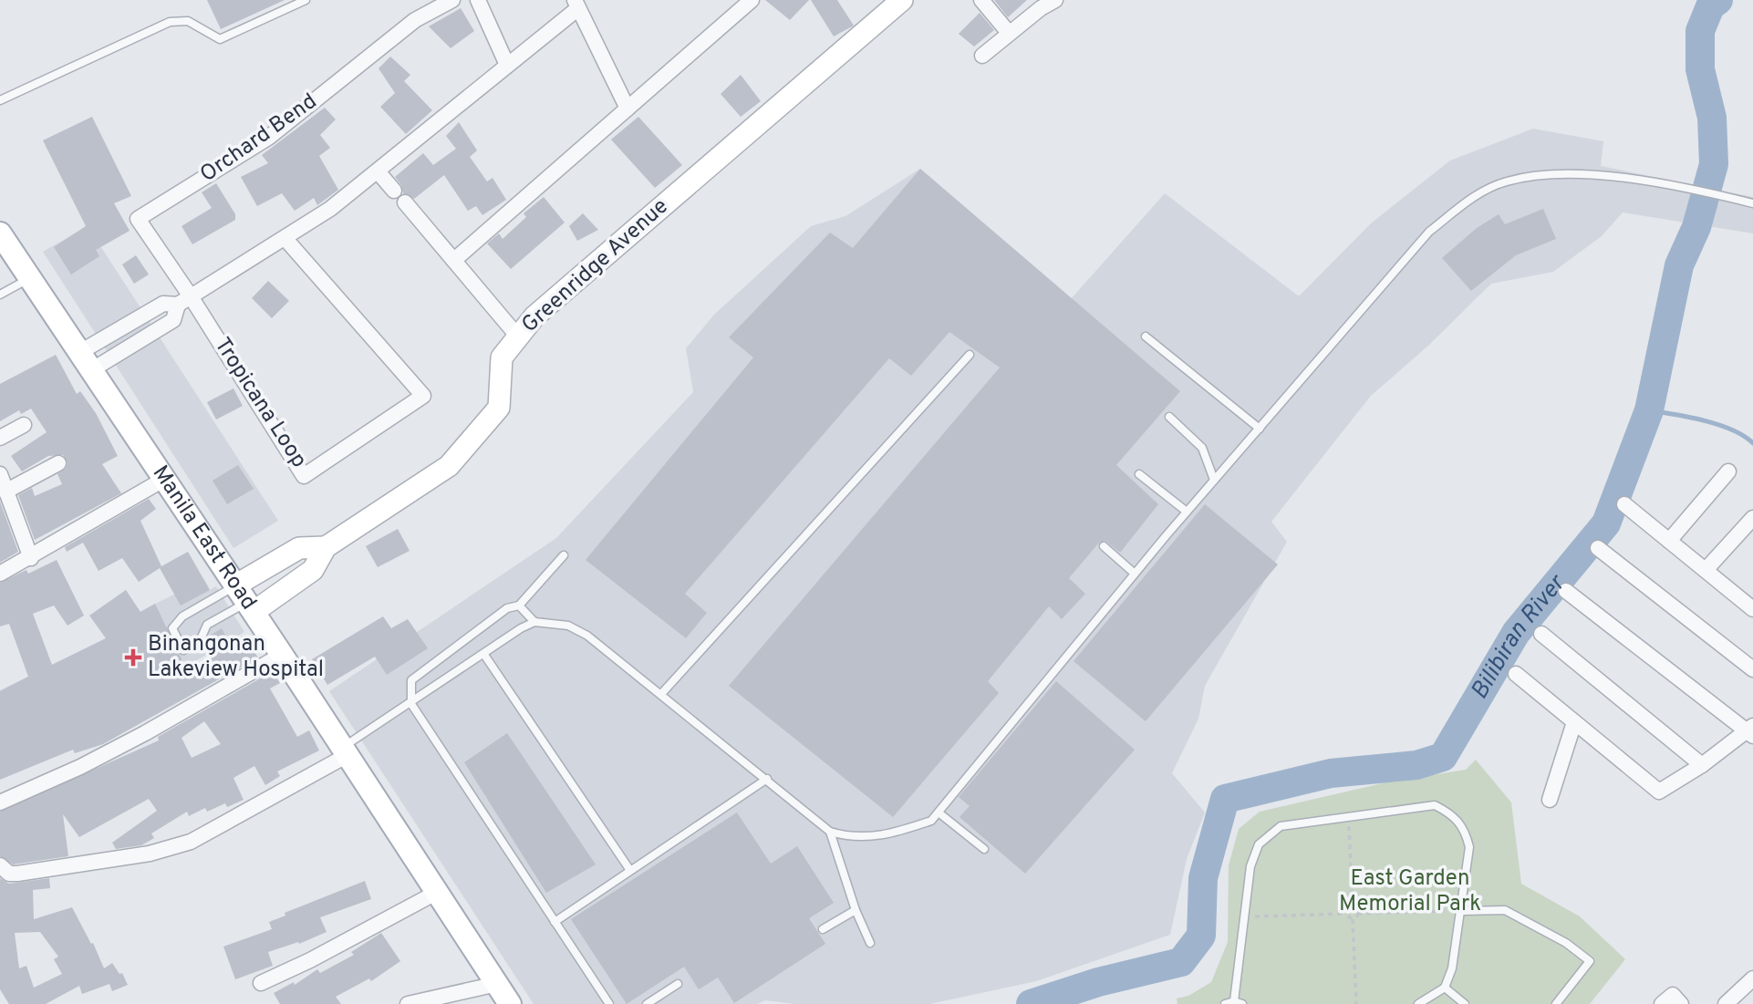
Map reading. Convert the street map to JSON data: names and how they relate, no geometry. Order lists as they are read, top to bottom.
{
  "streets": {
    "main road": ["Manila East Road"],
    "street": ["Orchard Bend", "Greenridge Avenue", "Tropicana Loop"]
  },
  "crossings": [
    ["Orchard Bend", "Tropicana Loop"],
    ["Greenridge Avenue", "Manila East Road"]
  ],
  "water": ["Bilibiran River"],
  "parks": ["East Garden Memorial Park"],
  "places": {
    "health": ["Binangonan Lakeview Hospital"]
  }
}
